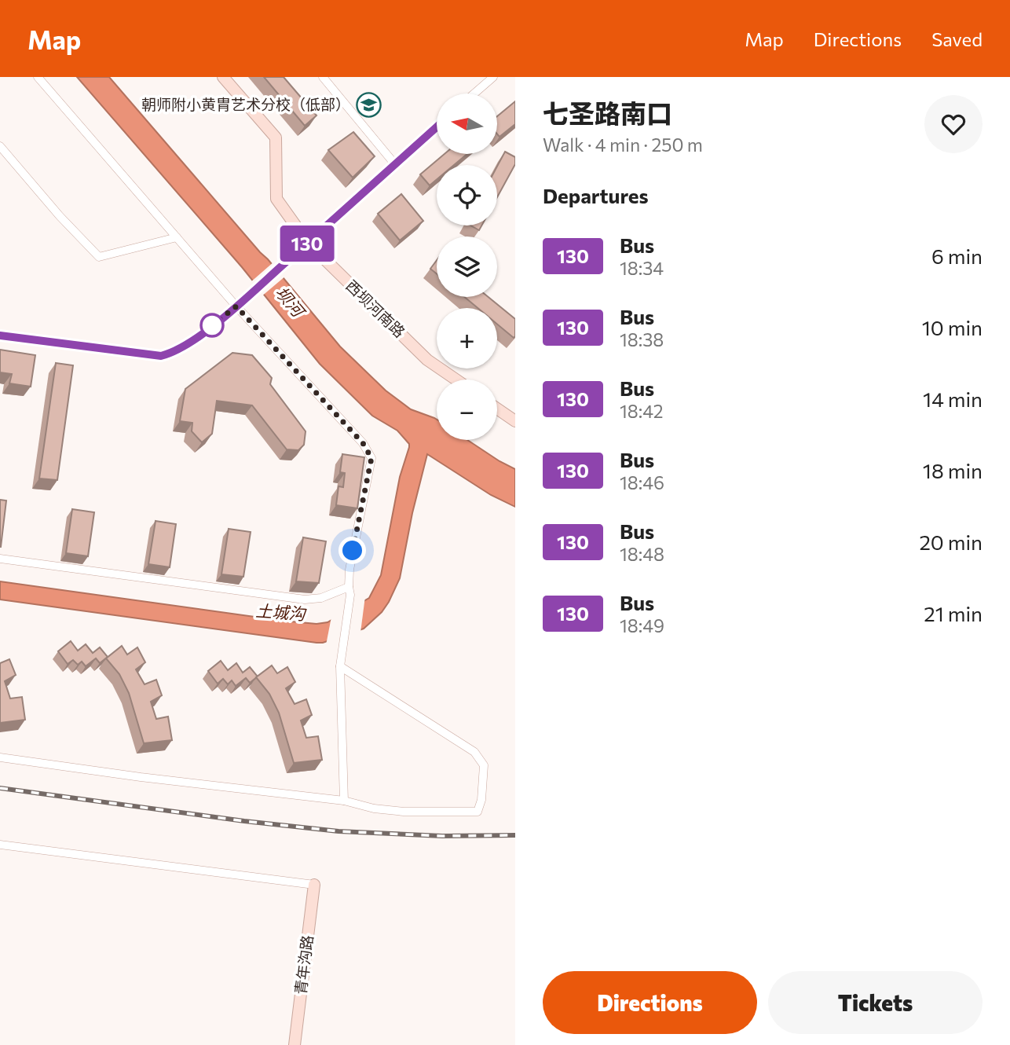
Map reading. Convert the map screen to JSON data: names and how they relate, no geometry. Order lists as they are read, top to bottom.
{
  "streets": {
    "street": ["西坝河南路", "青年沟路"]
  },
  "water": ["坝河", "土城沟"],
  "places": {
    "school or university": ["朝师附小黄胄艺术分校（低部）"]
  },
  "lines": ["bus line 130"],
  "north": "left",
  "page": {
    "header": "Map",
    "nav": ["Map", "Directions", "Saved"],
    "on_map": "130",
    "heading": [
      ["七圣路南口", "Walk · 4 min · 250 m"],
      "Departures"
    ],
    "map_buttons": ["+", "−"],
    "list": [
      {
        "mark": "130",
        "name": "Bus",
        "note": "18:34",
        "value": "6 min"
      },
      {
        "mark": "130",
        "name": "Bus",
        "note": "18:38",
        "value": "10 min"
      },
      {
        "mark": "130",
        "name": "Bus",
        "note": "18:42",
        "value": "14 min"
      },
      {
        "mark": "130",
        "name": "Bus",
        "note": "18:46",
        "value": "18 min"
      },
      {
        "mark": "130",
        "name": "Bus",
        "note": "18:48",
        "value": "20 min"
      },
      {
        "mark": "130",
        "name": "Bus",
        "note": "18:49",
        "value": "21 min"
      }
    ],
    "buttons": ["Directions", "Tickets"]
  }
}
